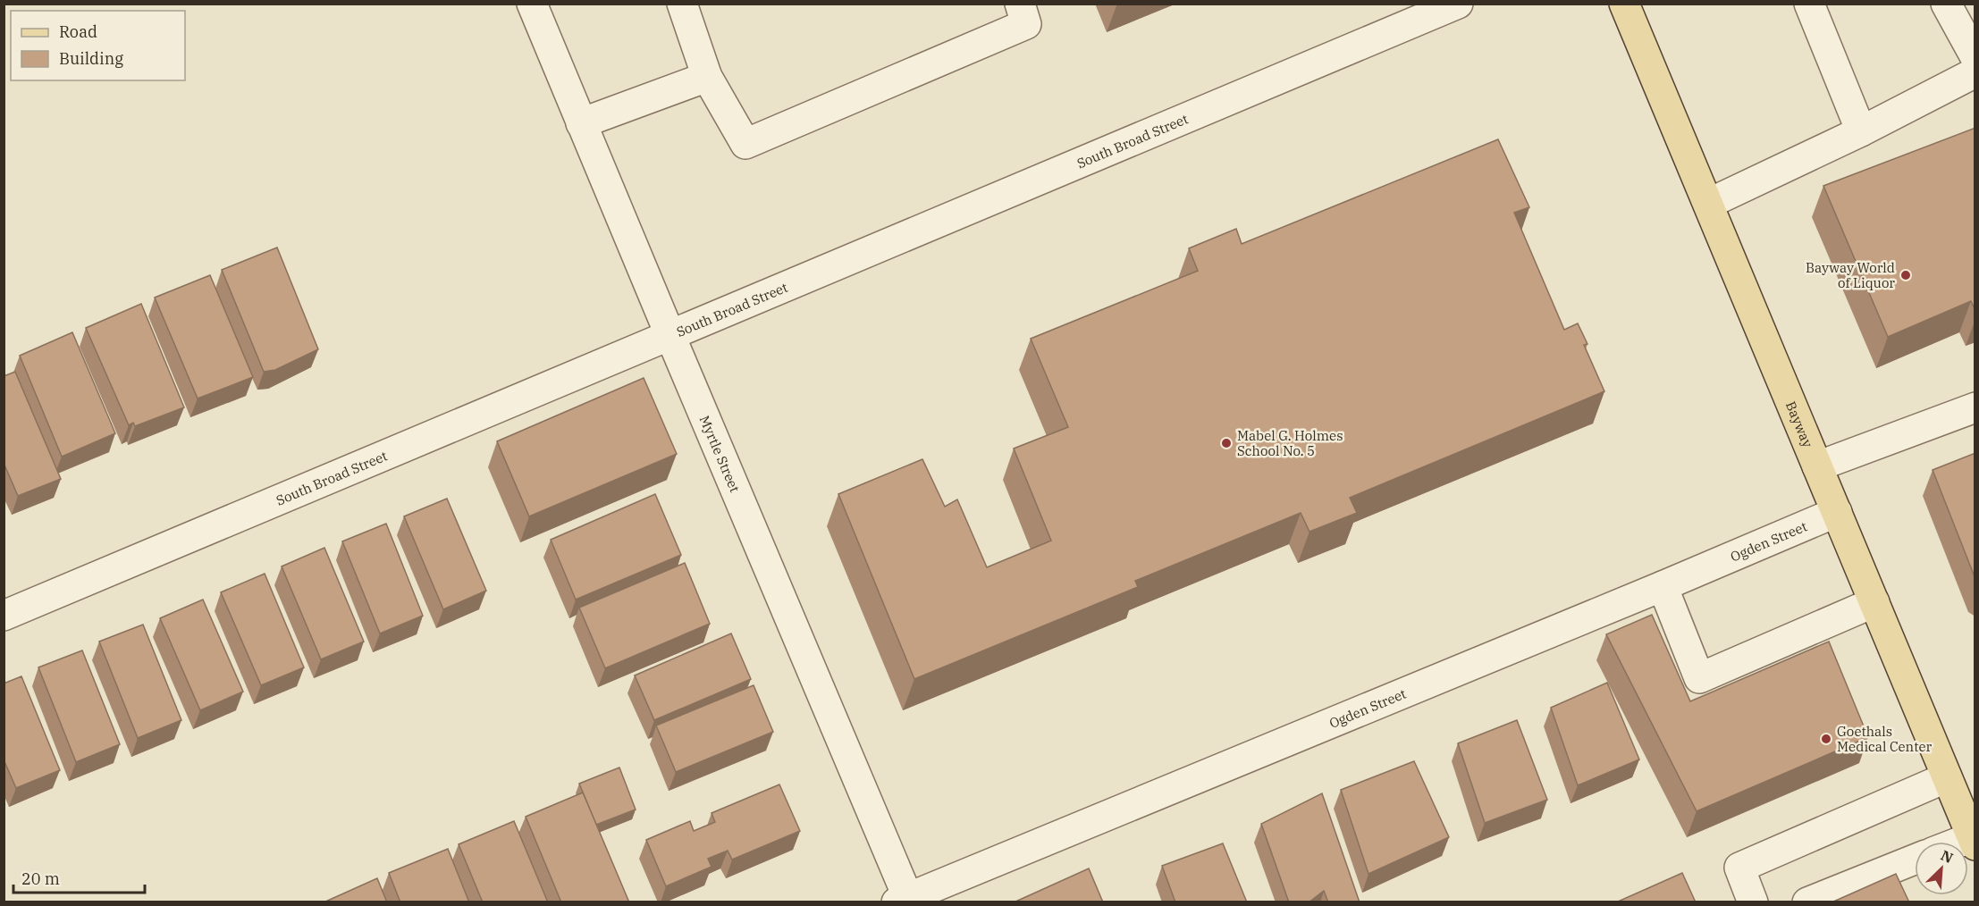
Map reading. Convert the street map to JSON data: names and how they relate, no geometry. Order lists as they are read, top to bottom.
{
  "streets": {
    "main road": ["Bayway"],
    "street": ["South Broad Street", "Myrtle Street", "Ogden Street"]
  },
  "crossings": [
    ["South Broad Street", "Myrtle Street"],
    ["Bayway", "Ogden Street"],
    ["Myrtle Street", "Ogden Street"]
  ],
  "places": ["Bayway World of Liquor", "Mabel G. Holmes School No. 5", "Goethals Medical Center"],
  "legend": ["Road", "Building"],
  "scale_bar": "20 m",
  "north": "top right"
}
